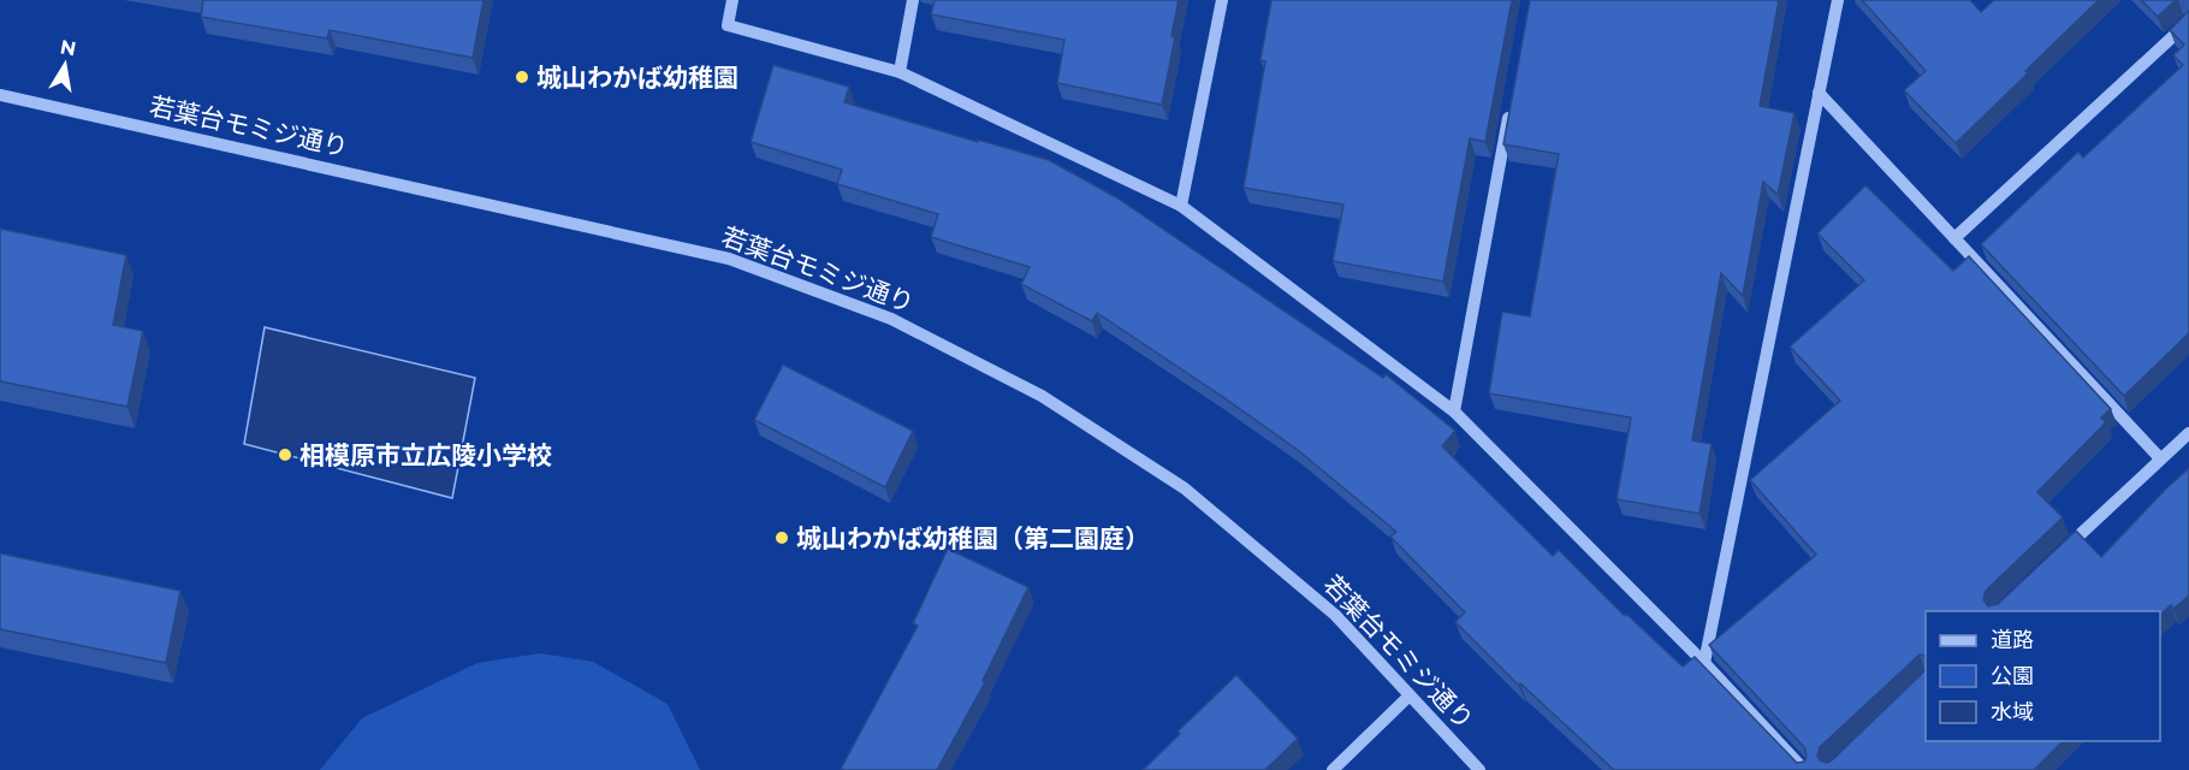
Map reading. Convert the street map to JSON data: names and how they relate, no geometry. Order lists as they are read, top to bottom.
{
  "streets": {
    "street": ["若葉台モミジ通り"]
  },
  "places": ["城山わかば幼稚園", "相模原市立広陵小学校", "城山わかば幼稚園（第二園庭）"],
  "legend": ["道路", "公園", "水域"],
  "north": "top"
}
